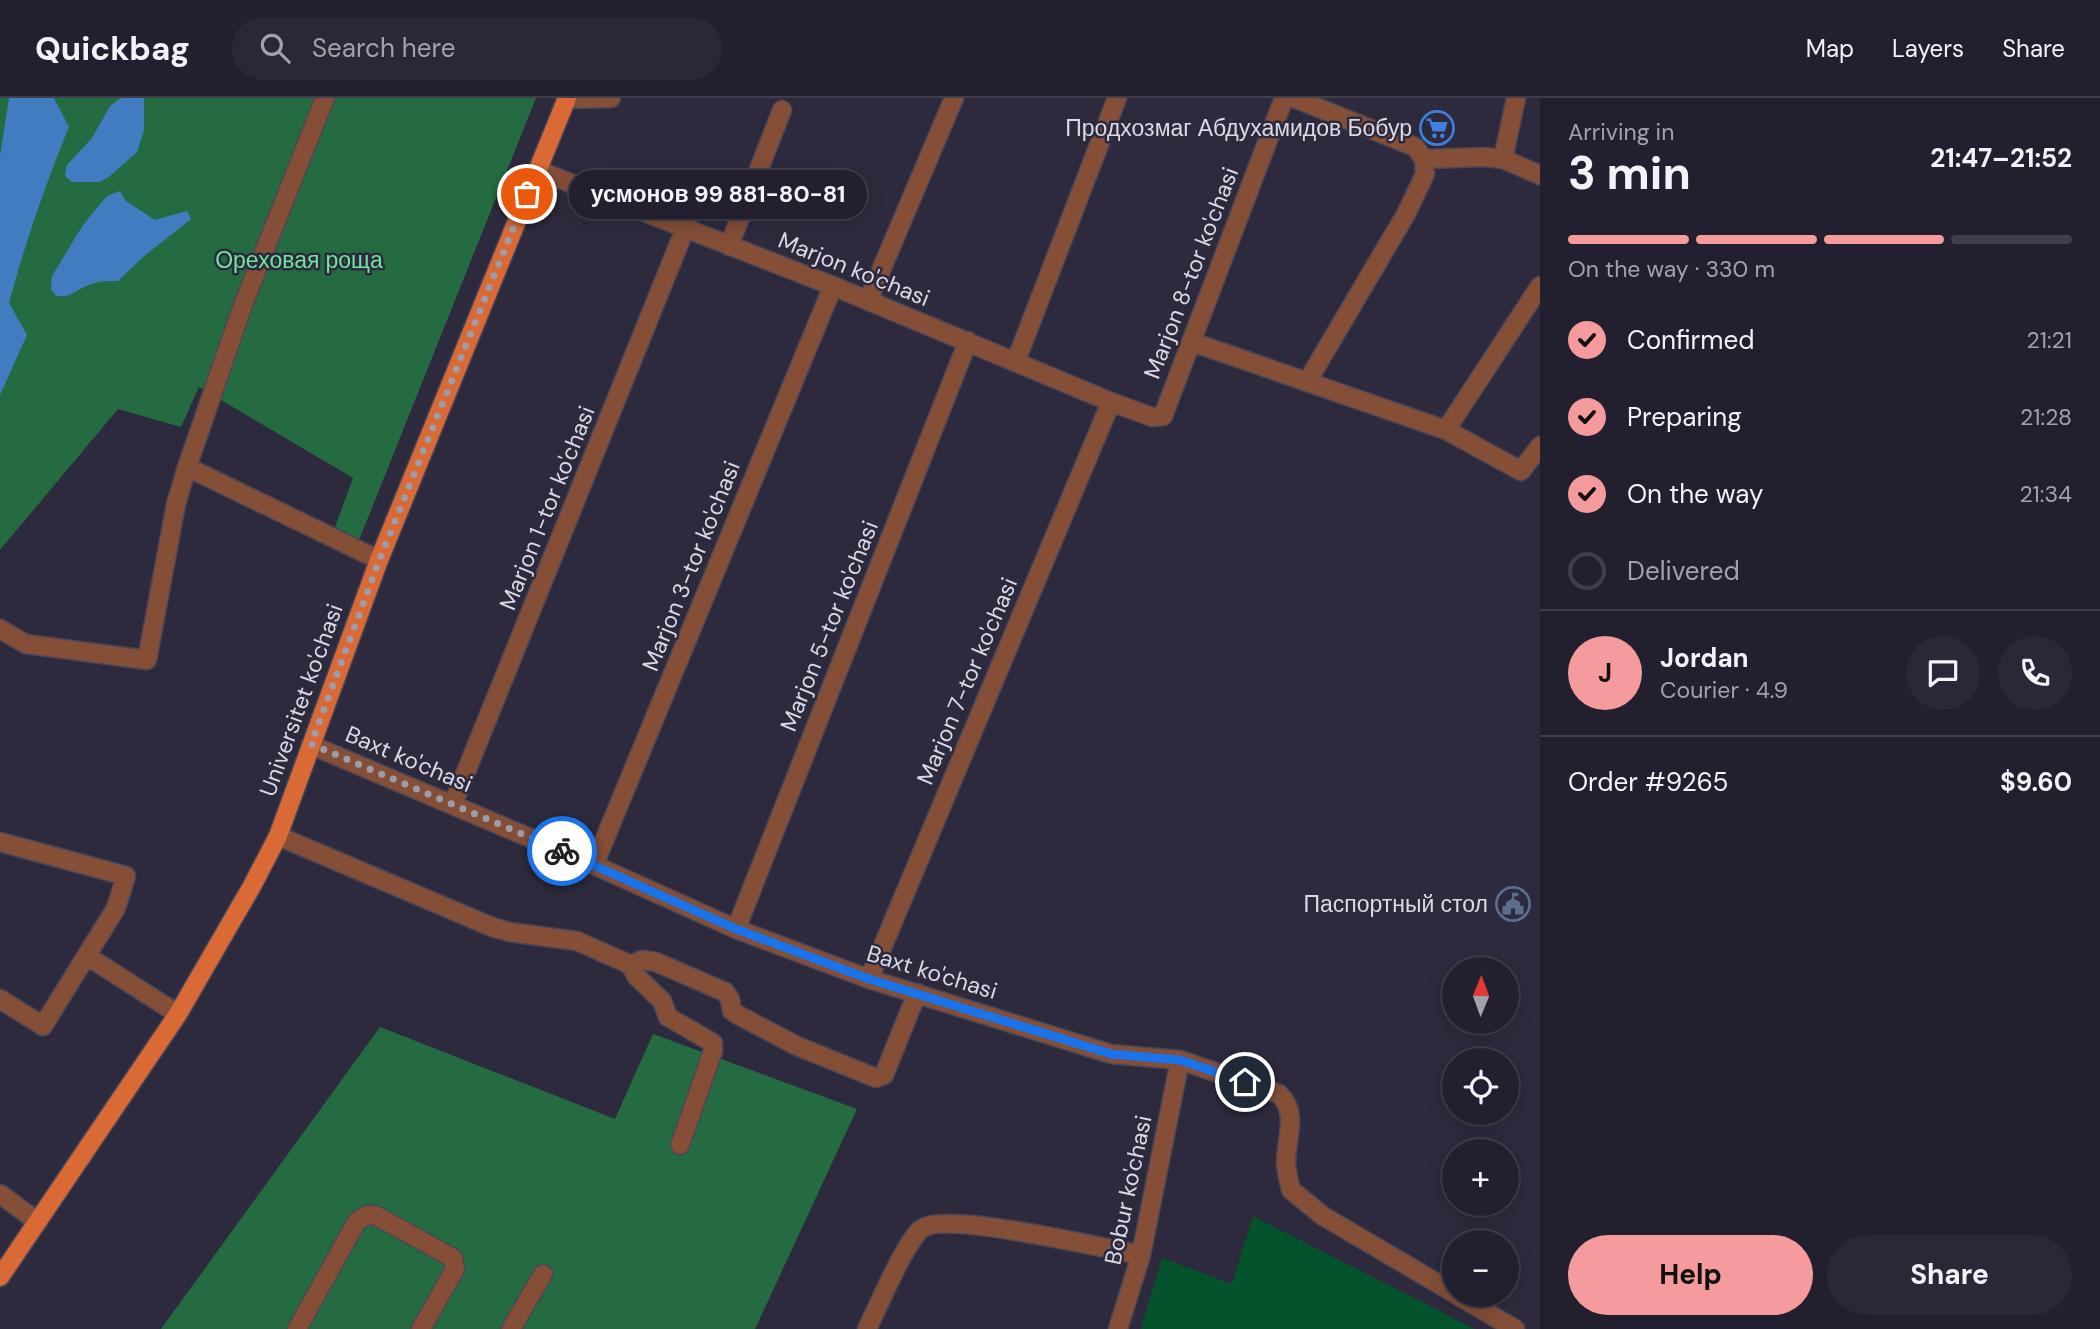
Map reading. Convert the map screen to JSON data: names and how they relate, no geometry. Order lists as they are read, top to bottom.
{
  "streets": {
    "main road": ["Universitet ko'chasi"],
    "street": [
      "Marjon ko'chasi",
      "Marjon 8-tor ko'chasi",
      "Marjon 1-tor ko'chasi",
      "Marjon 3-tor ko'chasi",
      "Marjon 5-tor ko'chasi",
      "Marjon 7-tor ko'chasi",
      "Baxt ko'chasi",
      "Bobur ko'chasi"
    ]
  },
  "crossings": [
    ["Marjon ko'chasi", "Marjon 8-tor ko'chasi"],
    ["Marjon ko'chasi", "Marjon 1-tor ko'chasi"],
    ["Marjon ko'chasi", "Marjon 3-tor ko'chasi"],
    ["Marjon ko'chasi", "Marjon 5-tor ko'chasi"],
    ["Marjon ko'chasi", "Marjon 7-tor ko'chasi"],
    ["Marjon ko'chasi", "Universitet ko'chasi"],
    ["Marjon 1-tor ko'chasi", "Baxt ko'chasi"],
    ["Marjon 3-tor ko'chasi", "Baxt ko'chasi"],
    ["Marjon 5-tor ko'chasi", "Baxt ko'chasi"],
    ["Marjon 7-tor ko'chasi", "Baxt ko'chasi"],
    ["Universitet ko'chasi", "Baxt ko'chasi"],
    ["Baxt ko'chasi", "Bobur ko'chasi"]
  ],
  "parks": ["Ореховая роща"],
  "places": {
    "supermarket": ["Продхозмаг Абдухамидов Бобур"],
    "other": ["усмонов 99 881-80-81"],
    "public building": ["Паспортный стол"]
  },
  "north": "top",
  "page": {
    "header": "Quickbag",
    "search": "Search here",
    "nav": ["Map", "Layers", "Share"],
    "heading": ["3 min", "Arriving in", "21:47–21:52"],
    "panel": [
      "Jordan",
      "Courier · 4.9",
      "Order #9265",
      "$9.60"
    ],
    "bubble": "усмонов 99 881-80-81",
    "bar": "On the way · 330 m",
    "list": [
      ["Confirmed", "21:21"],
      ["Preparing", "21:28"],
      ["On the way", "21:34"],
      "Delivered"
    ],
    "round": "J",
    "map_buttons": ["+", "−"],
    "buttons": ["Help", "Share"]
  }
}
